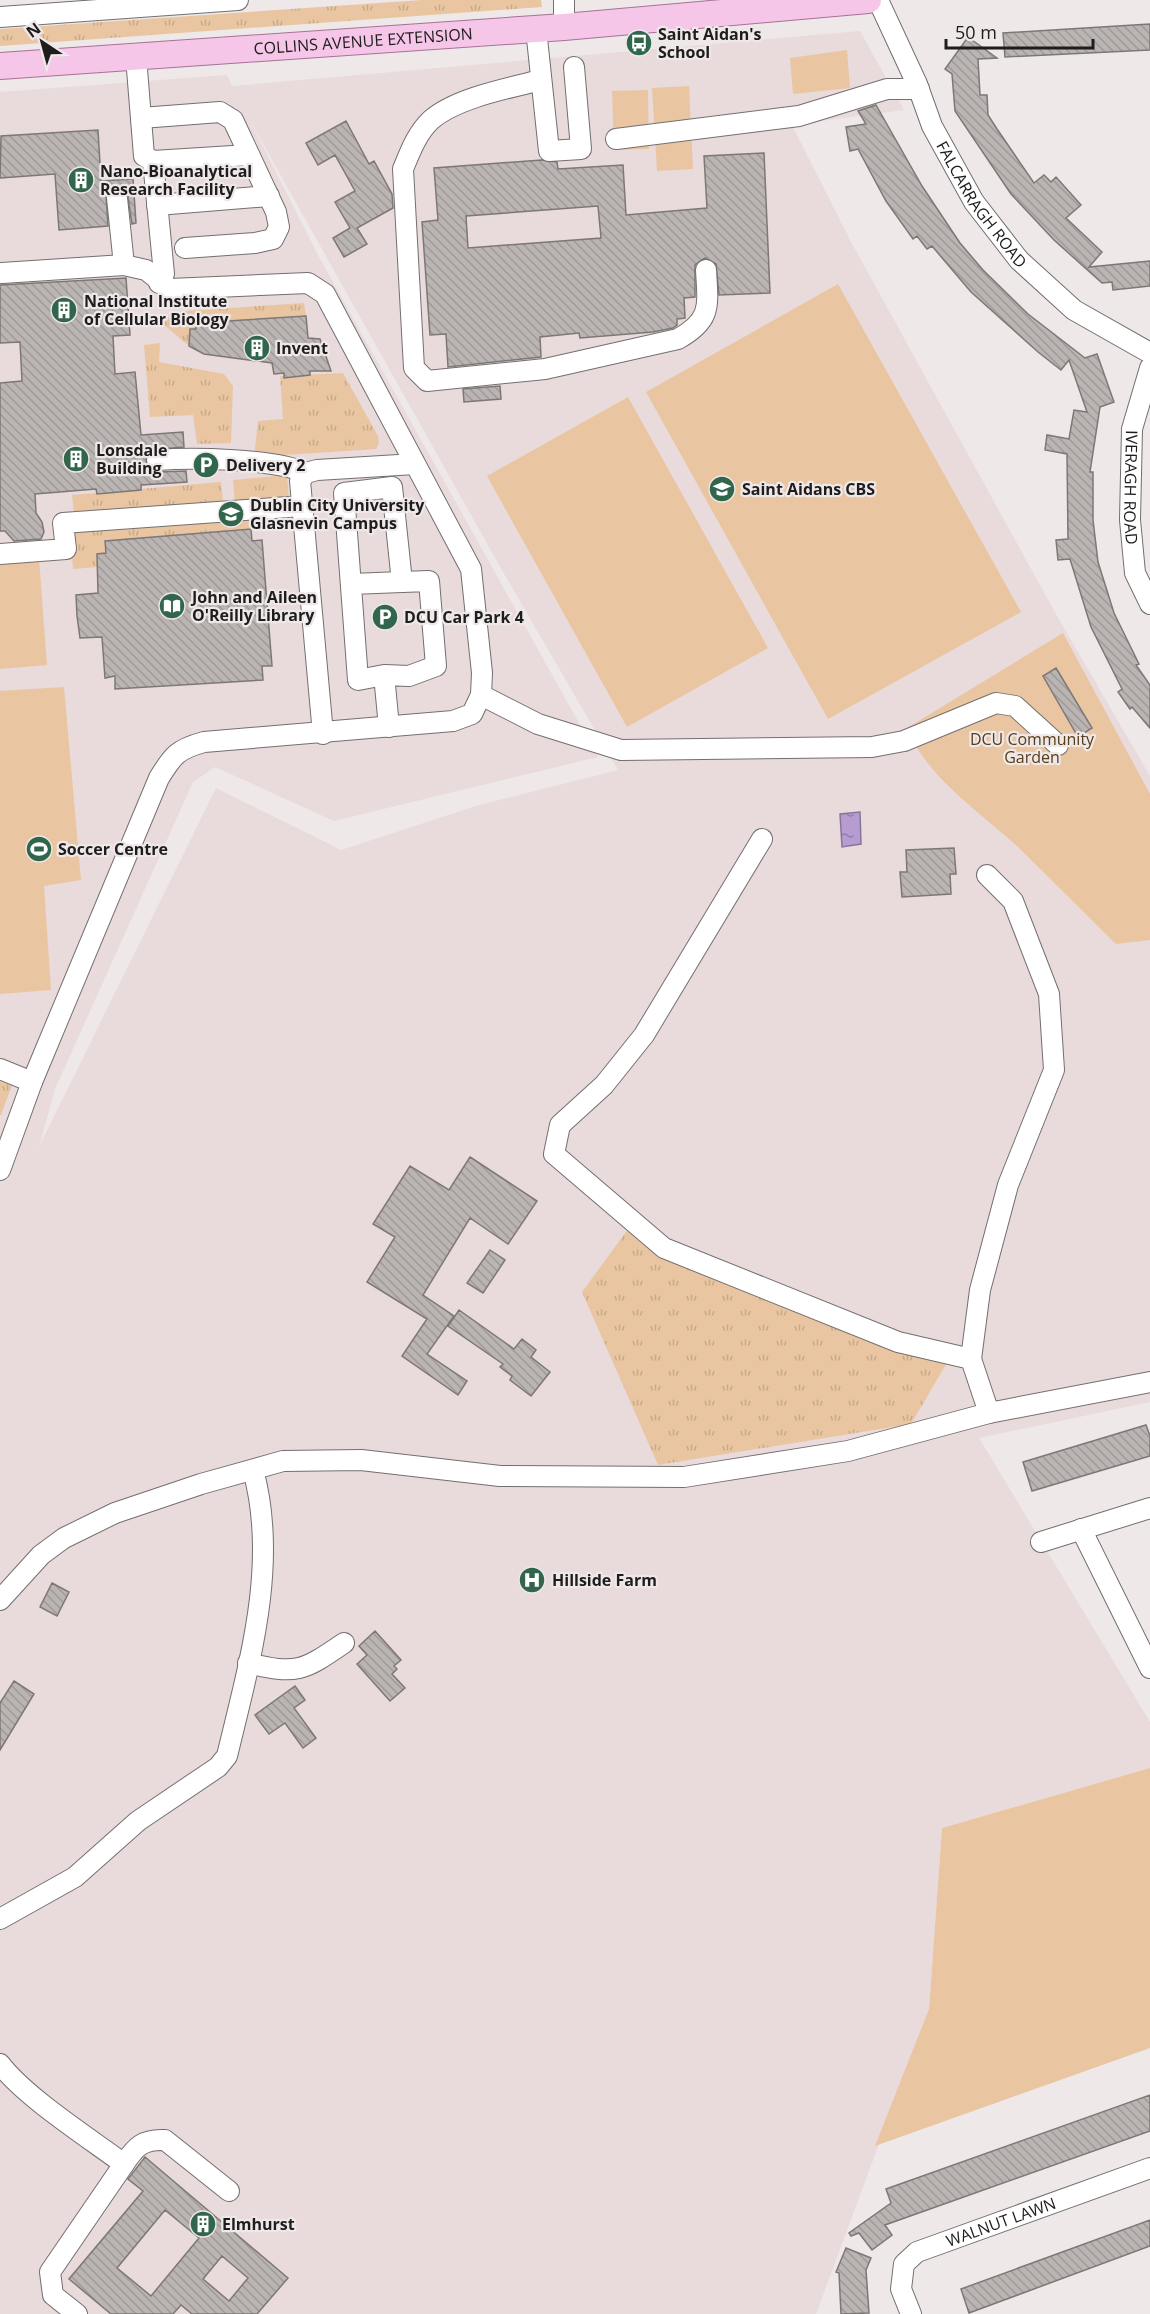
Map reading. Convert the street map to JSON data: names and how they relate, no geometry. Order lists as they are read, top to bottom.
{
  "streets": {
    "main road": ["COLLINS AVENUE EXTENSION"],
    "street": ["FALCARRAGH ROAD", "IVERAGH ROAD", "WALNUT LAWN"]
  },
  "parks": ["DCU Community Garden"],
  "places": {
    "bus stop": ["Saint Aidan's School"],
    "building": [
      "Nano-Bioanalytical Research Facility",
      "National Institute of Cellular Biology",
      "Invent",
      "Lonsdale Building",
      "Elmhurst"
    ],
    "parking": ["Delivery 2", "DCU Car Park 4"],
    "school or university": ["Saint Aidans CBS", "Dublin City University Glasnevin Campus"],
    "library": ["John and Aileen O'Reilly Library"],
    "sports": ["Soccer Centre"],
    "hospital": ["Hillside Farm"]
  },
  "scale_bar": "50 m",
  "north": "top left"
}
